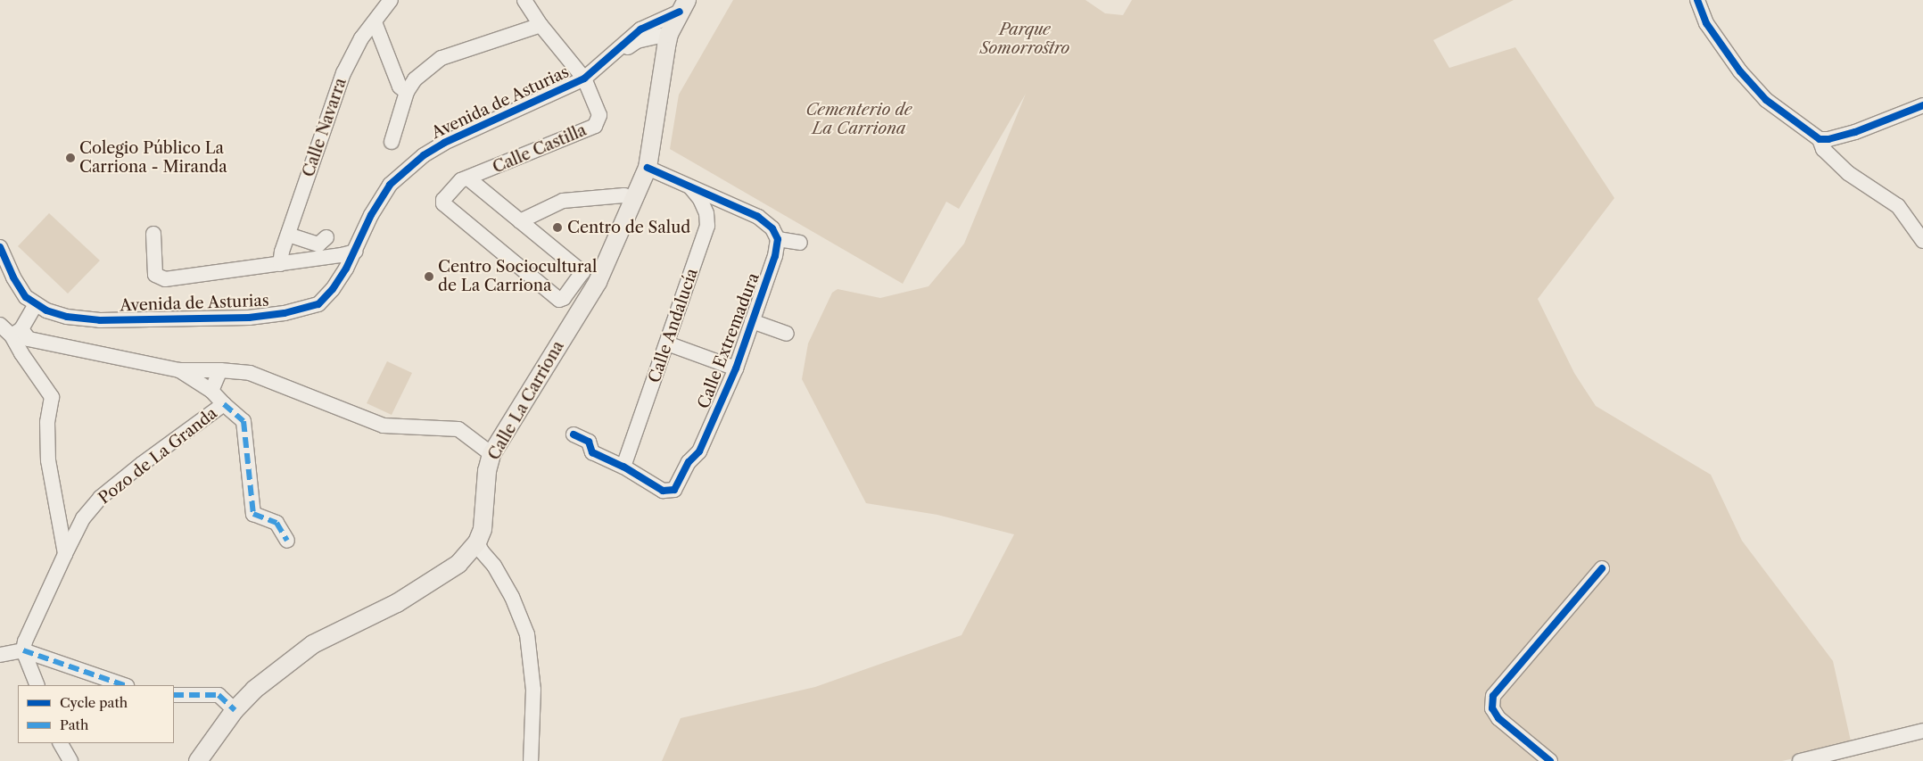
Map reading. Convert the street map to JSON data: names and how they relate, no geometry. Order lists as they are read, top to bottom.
{
  "streets": {
    "main road": ["Calle La Carriona"],
    "street": [
      "Avenida de Asturias",
      "Calle Navarra",
      "Calle Castilla",
      "Calle Andalucía",
      "Calle Extremadura",
      "Pozo de La Granda"
    ]
  },
  "crossings": [
    ["Avenida de Asturias", "Calle Castilla"],
    ["Avenida de Asturias", "Calle La Carriona"],
    ["Calle Andalucía", "Calle Extremadura"],
    ["Calle La Carriona", "Pozo de La Granda"]
  ],
  "parks": ["Parque Somorrostro", "Cementerio de La Carriona"],
  "places": ["Colegio Público La Carriona - Miranda", "Centro de Salud", "Centro Sociocultural de La Carriona"],
  "legend": ["Cycle path", "Path"]
}
